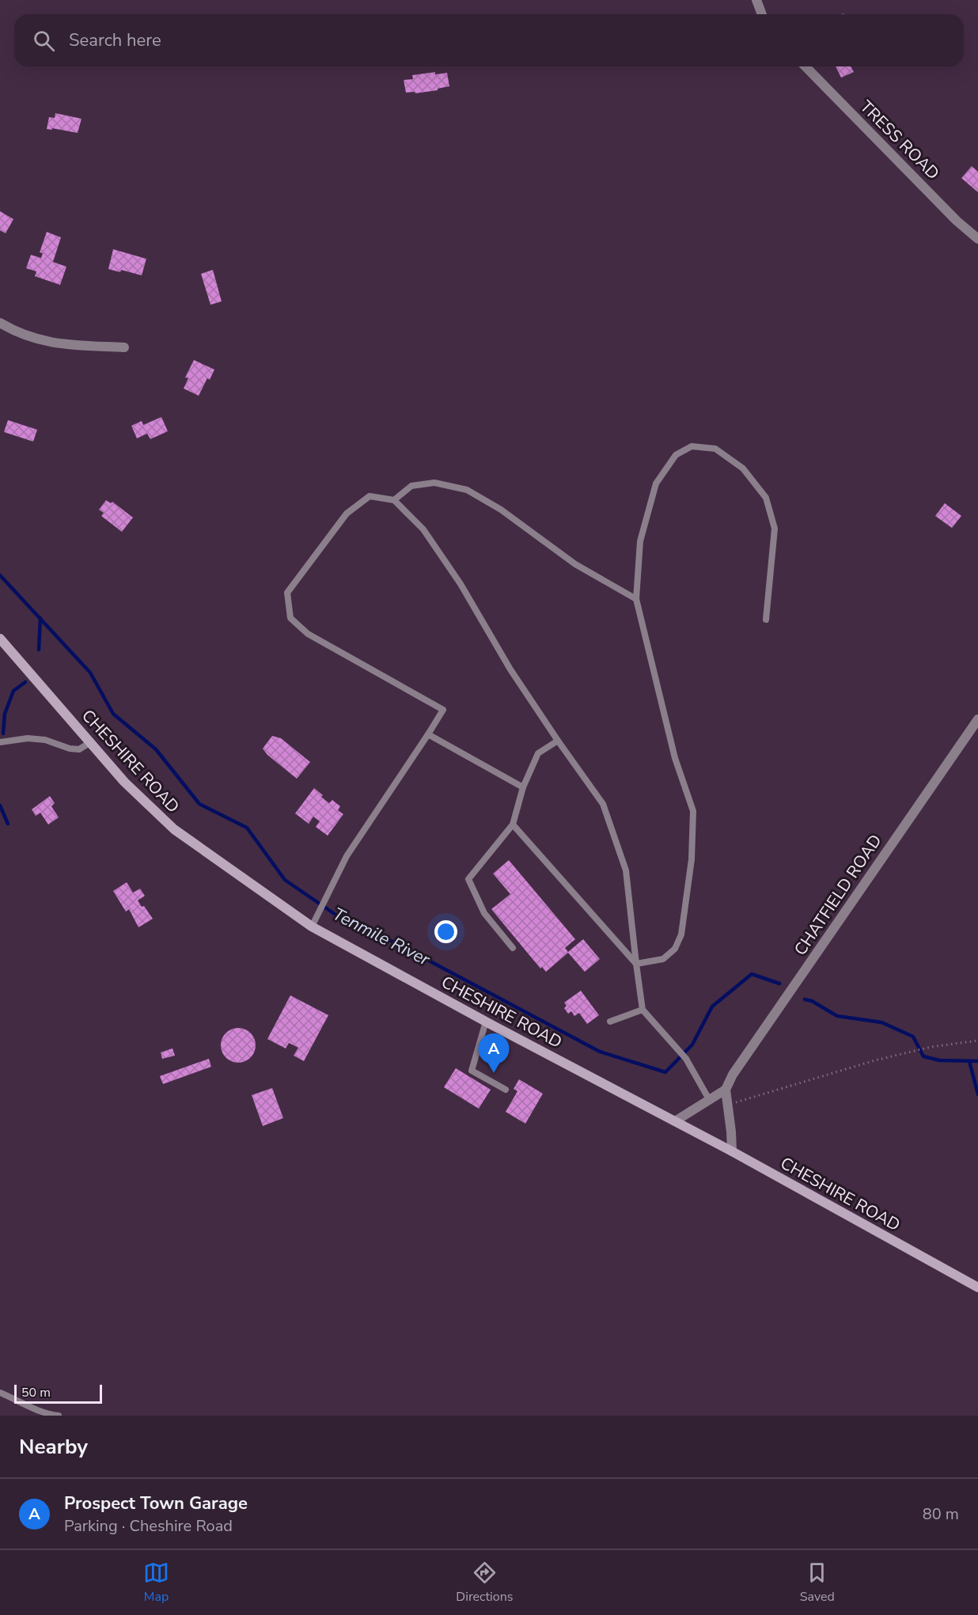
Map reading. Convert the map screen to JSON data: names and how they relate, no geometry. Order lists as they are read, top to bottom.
{
  "streets": {
    "main road": ["CHESHIRE ROAD"],
    "street": ["TRESS ROAD", "CHATFIELD ROAD"]
  },
  "crossings": [
    ["CHESHIRE ROAD", "CHATFIELD ROAD"]
  ],
  "water": ["Tenmile River"],
  "scale_bar": "50 m",
  "page": {
    "search": "Search here",
    "pins": "A",
    "scale": "50 m",
    "heading": "Nearby",
    "list": [
      {
        "mark": "A",
        "name": "Prospect Town Garage",
        "note": "Parking · Cheshire Road",
        "value": "80 m"
      }
    ],
    "nav": ["Map", "Directions", "Saved"]
  }
}
